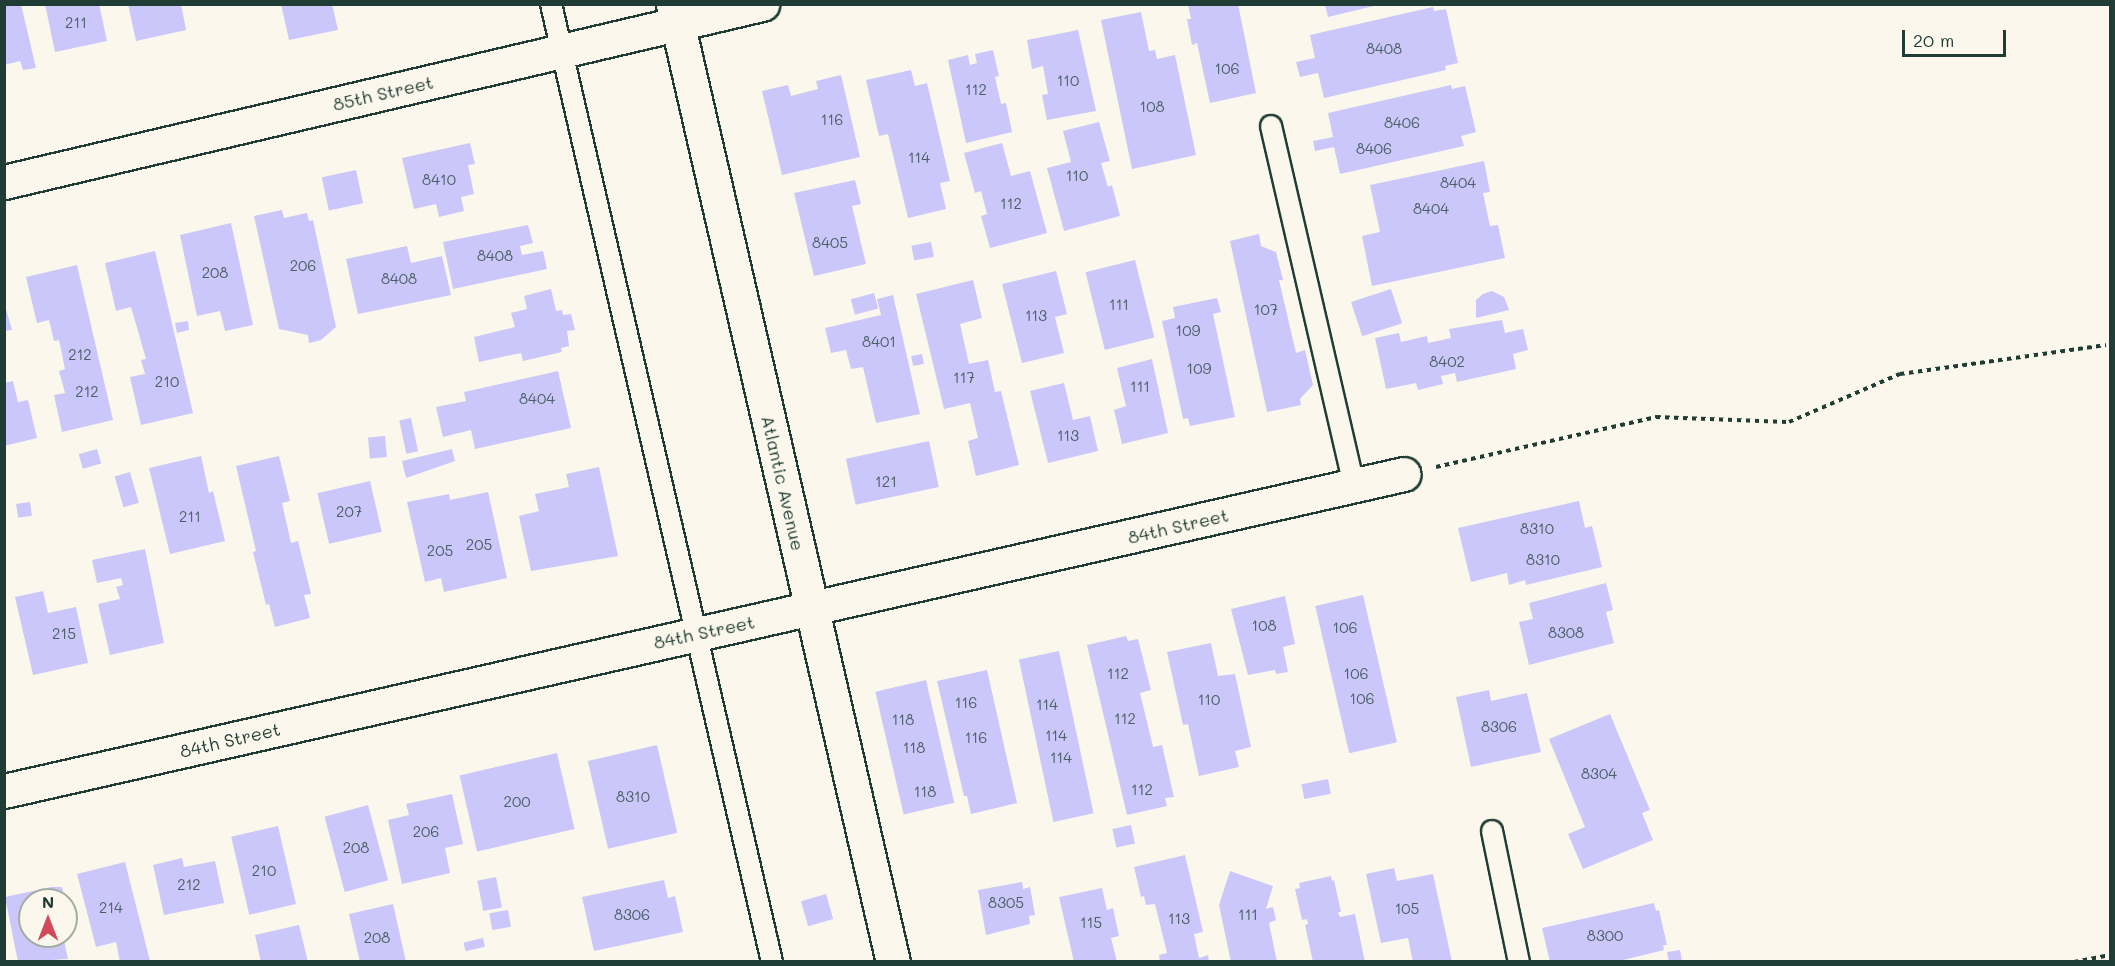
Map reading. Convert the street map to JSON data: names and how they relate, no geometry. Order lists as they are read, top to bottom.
{
  "streets": {
    "street": ["85th Street", "Atlantic Avenue", "84th Street"]
  },
  "crossings": [
    ["85th Street", "Atlantic Avenue"],
    ["Atlantic Avenue", "84th Street"]
  ],
  "house_numbers": [
    "211",
    "8408",
    "106",
    "110",
    "112",
    "108",
    "116",
    "8406",
    "8406",
    "114",
    "110",
    "8410",
    "8404",
    "112",
    "8404",
    "8405",
    "8408",
    "206",
    "208",
    "8408",
    "111",
    "107",
    "113",
    "109",
    "8401",
    "212",
    "8402",
    "109",
    "117",
    "210",
    "111",
    "212",
    "8404",
    "113",
    "121",
    "207",
    "211",
    "8310",
    "205",
    "205",
    "8310",
    "108",
    "106",
    "8308",
    "215",
    "112",
    "106",
    "106",
    "110",
    "116",
    "114",
    "112",
    "118",
    "8306",
    "114",
    "116",
    "118",
    "114",
    "8304",
    "112",
    "118",
    "8310",
    "200",
    "206",
    "208",
    "210",
    "212",
    "8305",
    "214",
    "105",
    "8306",
    "111",
    "113",
    "115",
    "8300",
    "208"
  ],
  "scale_bar": "20 m",
  "north": "top"
}
